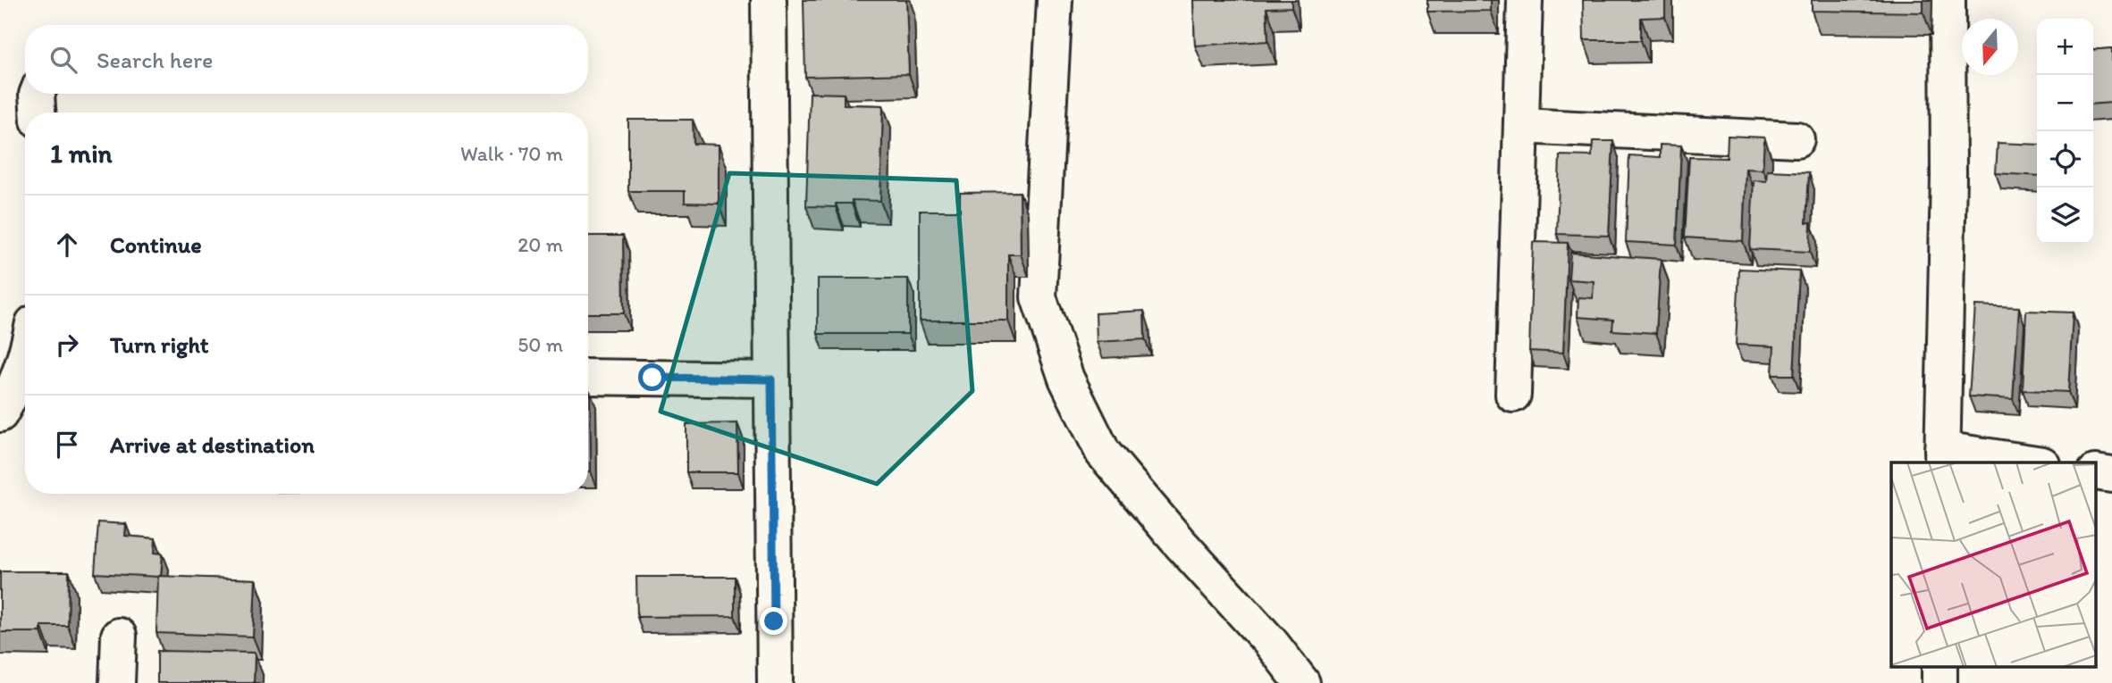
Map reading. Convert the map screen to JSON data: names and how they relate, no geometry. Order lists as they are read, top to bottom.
{
  "north": "bottom",
  "page": {
    "map_buttons": ["+", "−"],
    "search": "Search here",
    "heading": ["1 min", "Walk · 70 m"],
    "list": [
      ["Continue", "20 m"],
      ["Turn right", "50 m"],
      "Arrive at destination"
    ]
  }
}
